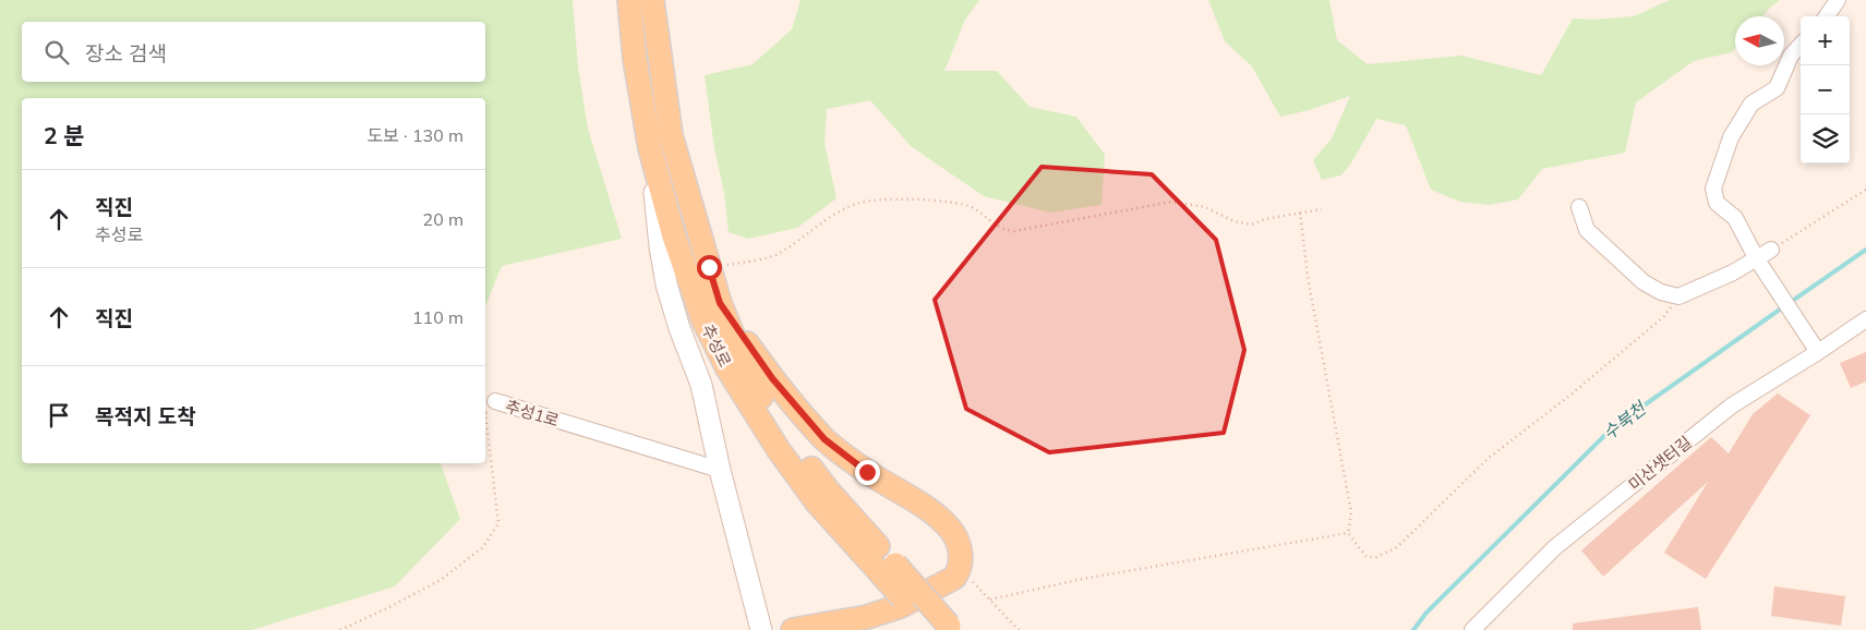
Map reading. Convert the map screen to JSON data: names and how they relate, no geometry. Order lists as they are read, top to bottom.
{
  "streets": {
    "main road": ["추성로"],
    "street": ["추성1로", "미산샛터길"]
  },
  "water": ["수북천"],
  "north": "left",
  "page": {
    "map_buttons": ["+", "−"],
    "search": "장소 검색",
    "heading": ["2 분", "도보 · 130 m"],
    "list": [
      ["직진", "추성로", "20 m"],
      ["직진", "110 m"],
      "목적지 도착"
    ]
  }
}
